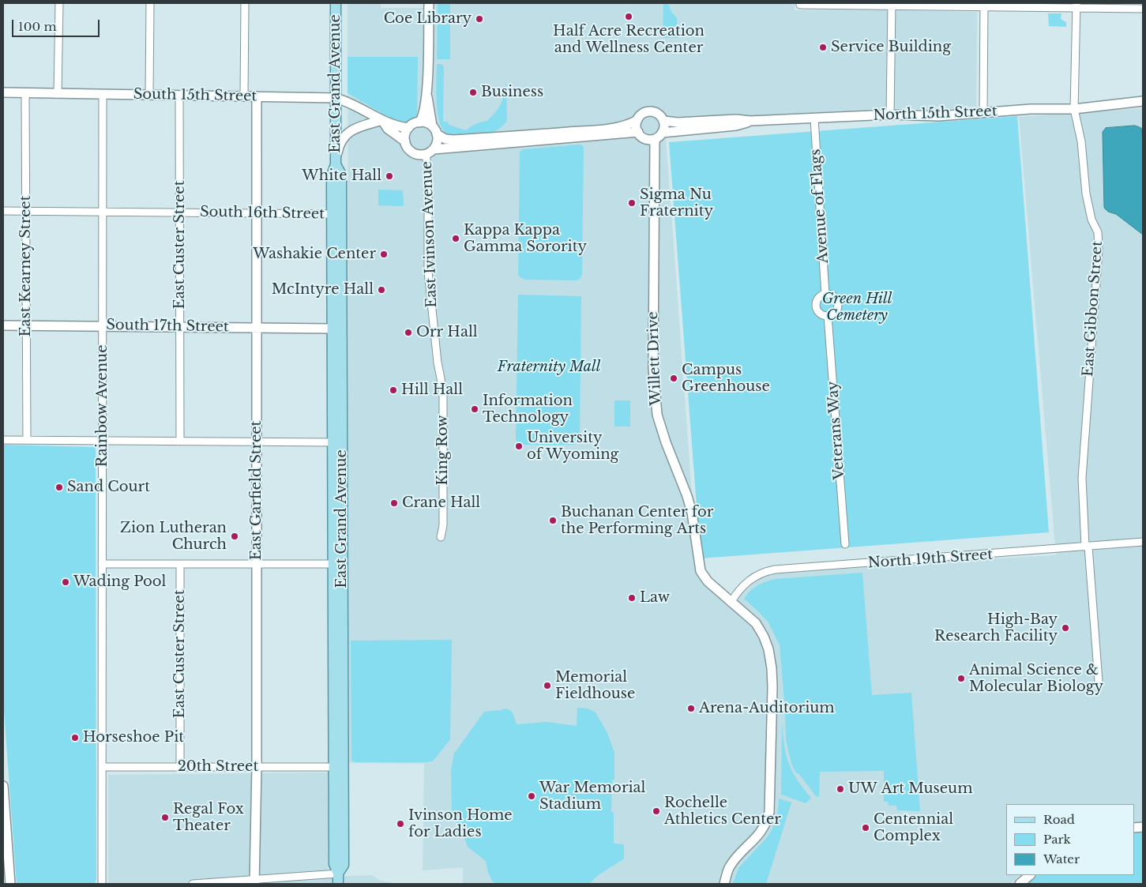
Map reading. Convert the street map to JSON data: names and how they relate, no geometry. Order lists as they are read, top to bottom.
{
  "streets": {
    "main road": ["East Grand Avenue"],
    "street": [
      "South 15th Street",
      "North 15th Street",
      "Avenue of Flags",
      "South 16th Street",
      "East Ivinson Avenue",
      "East Custer Street",
      "East Kearney Street",
      "East Gibbon Street",
      "South 17th Street",
      "Willett Drive",
      "Rainbow Avenue",
      "Veterans Way",
      "King Row",
      "East Garfield Street",
      "North 19th Street",
      "20th Street"
    ]
  },
  "crossings": [
    ["East Grand Avenue", "South 15th Street"],
    ["East Grand Avenue", "South 16th Street"],
    ["East Grand Avenue", "South 17th Street"],
    ["East Grand Avenue", "20th Street"],
    ["South 15th Street", "North 15th Street"],
    ["South 15th Street", "East Ivinson Avenue"],
    ["South 15th Street", "East Custer Street"],
    ["South 15th Street", "East Kearney Street"],
    ["South 15th Street", "Rainbow Avenue"],
    ["South 15th Street", "East Garfield Street"],
    ["North 15th Street", "Avenue of Flags"],
    ["North 15th Street", "East Gibbon Street"],
    ["North 15th Street", "Willett Drive"],
    ["Avenue of Flags", "Veterans Way"],
    ["South 16th Street", "East Custer Street"],
    ["South 16th Street", "East Kearney Street"],
    ["South 16th Street", "Rainbow Avenue"],
    ["South 16th Street", "East Garfield Street"],
    ["East Ivinson Avenue", "King Row"],
    ["East Custer Street", "South 17th Street"],
    ["East Custer Street", "20th Street"],
    ["East Kearney Street", "South 17th Street"],
    ["East Gibbon Street", "North 19th Street"],
    ["South 17th Street", "Rainbow Avenue"],
    ["South 17th Street", "East Garfield Street"],
    ["Willett Drive", "North 19th Street"],
    ["Rainbow Avenue", "20th Street"],
    ["East Garfield Street", "20th Street"]
  ],
  "parks": ["Green Hill Cemetery", "Fraternity Mall"],
  "places": [
    "Half Acre Recreation and Wellness Center",
    "Coe Library",
    "Service Building",
    "Business",
    "White Hall",
    "Sigma Nu Fraternity",
    "Kappa Kappa Gamma Sorority",
    "Washakie Center",
    "McIntyre Hall",
    "Orr Hall",
    "Campus Greenhouse",
    "Hill Hall",
    "Information Technology",
    "University of Wyoming",
    "Sand Court",
    "Crane Hall",
    "Buchanan Center for the Performing Arts",
    "Zion Lutheran Church",
    "Wading Pool",
    "Law",
    "High-Bay Research Facility",
    "Animal Science & Molecular Biology",
    "Memorial Fieldhouse",
    "Arena-Auditorium",
    "Horseshoe Pit",
    "UW Art Museum",
    "War Memorial Stadium",
    "Rochelle Athletics Center",
    "Regal Fox Theater",
    "Ivinson Home for Ladies",
    "Centennial Complex"
  ],
  "legend": ["Road", "Park", "Water"],
  "scale_bar": "100 m"
}
